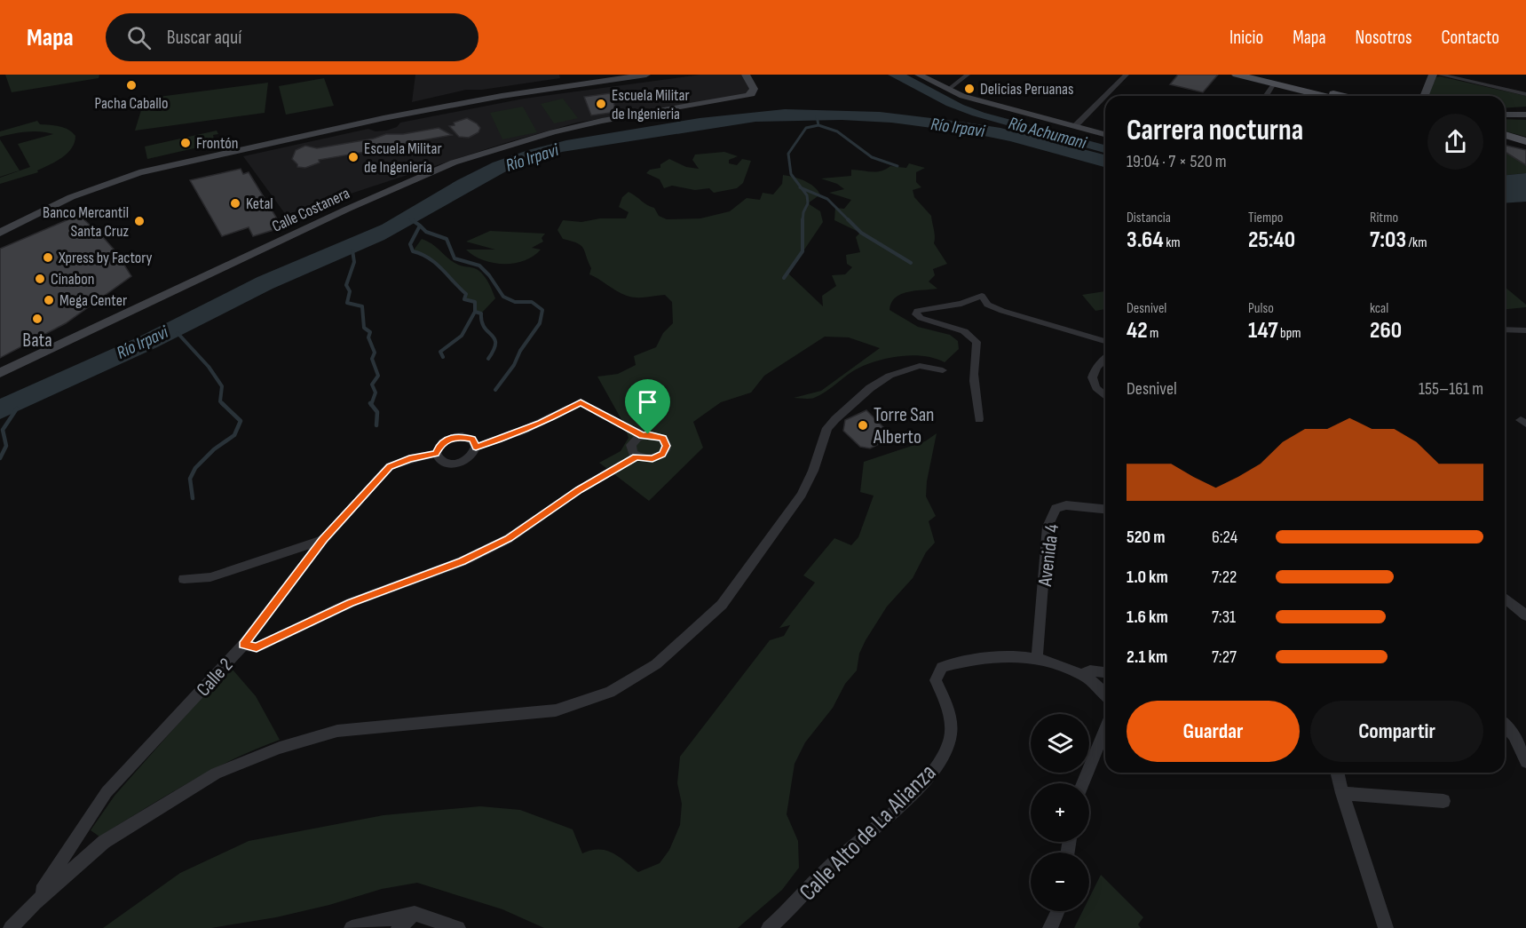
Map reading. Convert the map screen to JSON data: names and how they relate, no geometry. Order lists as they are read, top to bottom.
{
  "streets": {
    "main road": ["Calle Costanera"],
    "street": ["Avenida 4", "Calle 2", "Calle Alto de La Alianza"]
  },
  "crossings": [
    ["Avenida 4", "Calle Alto de La Alianza"]
  ],
  "water": ["Río Irpavi", "Río Achumani"],
  "places": [
    "Pacha Caballo",
    "Delicias Peruanas",
    "Escuela Militar de Ingenieria",
    "Frontón",
    "Escuela Militar de Ingeniería",
    "Ketal",
    "Banco Mercantil Santa Cruz",
    "Xpress by Factory",
    "Cinabon",
    "Mega Center",
    "Bata",
    "Torre San Alberto"
  ],
  "page": {
    "header": "Mapa",
    "search": "Buscar aquí",
    "nav": [
      "Inicio",
      "Mapa",
      "Nosotros",
      "Contacto"
    ],
    "heading": ["Carrera nocturna", "19:04 · 7 × 520 m"],
    "stats": [
      ["Distancia", "3.64 km"],
      ["Tiempo", "25:40"],
      ["Ritmo", "7:03 /km"],
      ["Desnivel", "42 m"],
      ["Pulso", "147 bpm"],
      ["kcal", "260"]
    ],
    "chart": ["Desnivel", "155–161 m"],
    "list": [
      {
        "name": "520 m",
        "note": "6:24"
      },
      {
        "name": "1.0 km",
        "note": "7:22"
      },
      {
        "name": "1.6 km",
        "note": "7:31"
      },
      {
        "name": "2.1 km",
        "note": "7:27"
      }
    ],
    "buttons": ["Guardar", "Compartir"],
    "map_buttons": ["+", "−"]
  }
}
